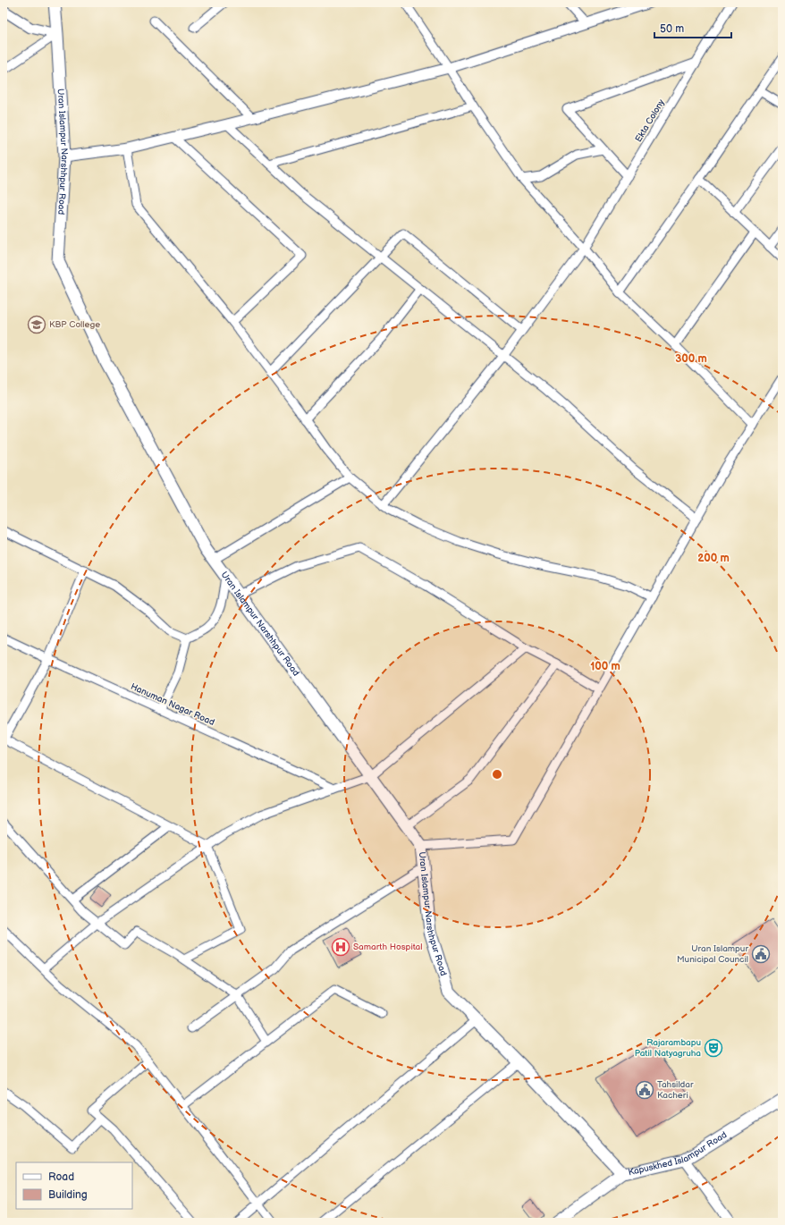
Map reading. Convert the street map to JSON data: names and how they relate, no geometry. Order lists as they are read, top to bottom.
{
  "streets": {
    "main road": ["Uran Islampur Narshhpur Road", "Kapuskhed Islampur Road"],
    "street": ["Ekta Colony", "Hanuman Nagar Road"]
  },
  "crossings": [
    ["Uran Islampur Narshhpur Road", "Kapuskhed Islampur Road"]
  ],
  "places": {
    "school or university": ["KBP College"],
    "hospital": ["Samarth Hospital"],
    "public building": ["Uran Islampur Municipal Council", "Tahsildar Kacheri"],
    "theatre": ["Rajarambapu Patil Natyagruha"]
  },
  "legend": ["Road", "Building"],
  "scale_bar": "50 m",
  "rings": ["300 m", "200 m", "100 m"]
}
